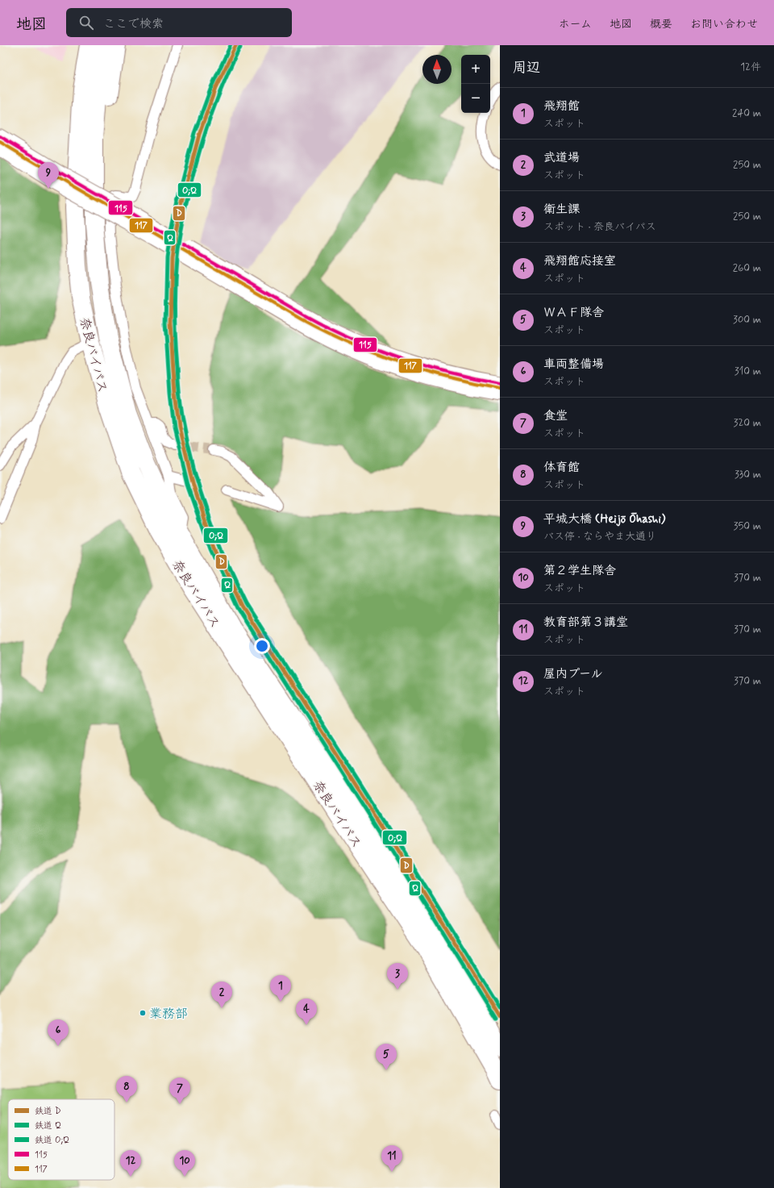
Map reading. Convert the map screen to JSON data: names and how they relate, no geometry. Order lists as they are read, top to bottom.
{
  "streets": {
    "highway": ["奈良バイパス"]
  },
  "places": ["業務部"],
  "lines": [
    "rail line D",
    "rail line Q",
    "rail line O;Q",
    "transit line 115",
    "transit line 117"
  ],
  "legend": [
    "鉄道 D",
    "鉄道 Q",
    "鉄道 O;Q",
    "115",
    "117"
  ],
  "north": "top",
  "page": {
    "header": "地図",
    "search": "ここで検索",
    "nav": [
      "ホーム",
      "地図",
      "概要",
      "お問い合わせ"
    ],
    "heading": ["周辺", "12件"],
    "map_buttons": ["+", "−"],
    "list": [
      {
        "mark": "1",
        "name": "飛翔館",
        "note": "スポット",
        "value": "240 m"
      },
      {
        "mark": "2",
        "name": "武道場",
        "note": "スポット",
        "value": "250 m"
      },
      {
        "mark": "3",
        "name": "衛生課",
        "note": "スポット · 奈良バイパス",
        "value": "250 m"
      },
      {
        "mark": "4",
        "name": "飛翔館応接室",
        "note": "スポット",
        "value": "260 m"
      },
      {
        "mark": "5",
        "name": "ＷＡＦ隊舎",
        "note": "スポット",
        "value": "300 m"
      },
      {
        "mark": "6",
        "name": "車両整備場",
        "note": "スポット",
        "value": "310 m"
      },
      {
        "mark": "7",
        "name": "食堂",
        "note": "スポット",
        "value": "320 m"
      },
      {
        "mark": "8",
        "name": "体育館",
        "note": "スポット",
        "value": "330 m"
      },
      {
        "mark": "9",
        "name": "平城大橋 (Heijō Ōhashi)",
        "note": "バス停 · ならやま大通り",
        "value": "350 m"
      },
      {
        "mark": "10",
        "name": "第２学生隊舎",
        "note": "スポット",
        "value": "370 m"
      },
      {
        "mark": "11",
        "name": "教育部第３講堂",
        "note": "スポット",
        "value": "370 m"
      },
      {
        "mark": "12",
        "name": "屋内プール",
        "note": "スポット",
        "value": "370 m"
      }
    ],
    "pins": [
      "9",
      "3",
      "1",
      "2",
      "4",
      "6",
      "5",
      "8",
      "7",
      "11",
      "10",
      "12"
    ]
  }
}
